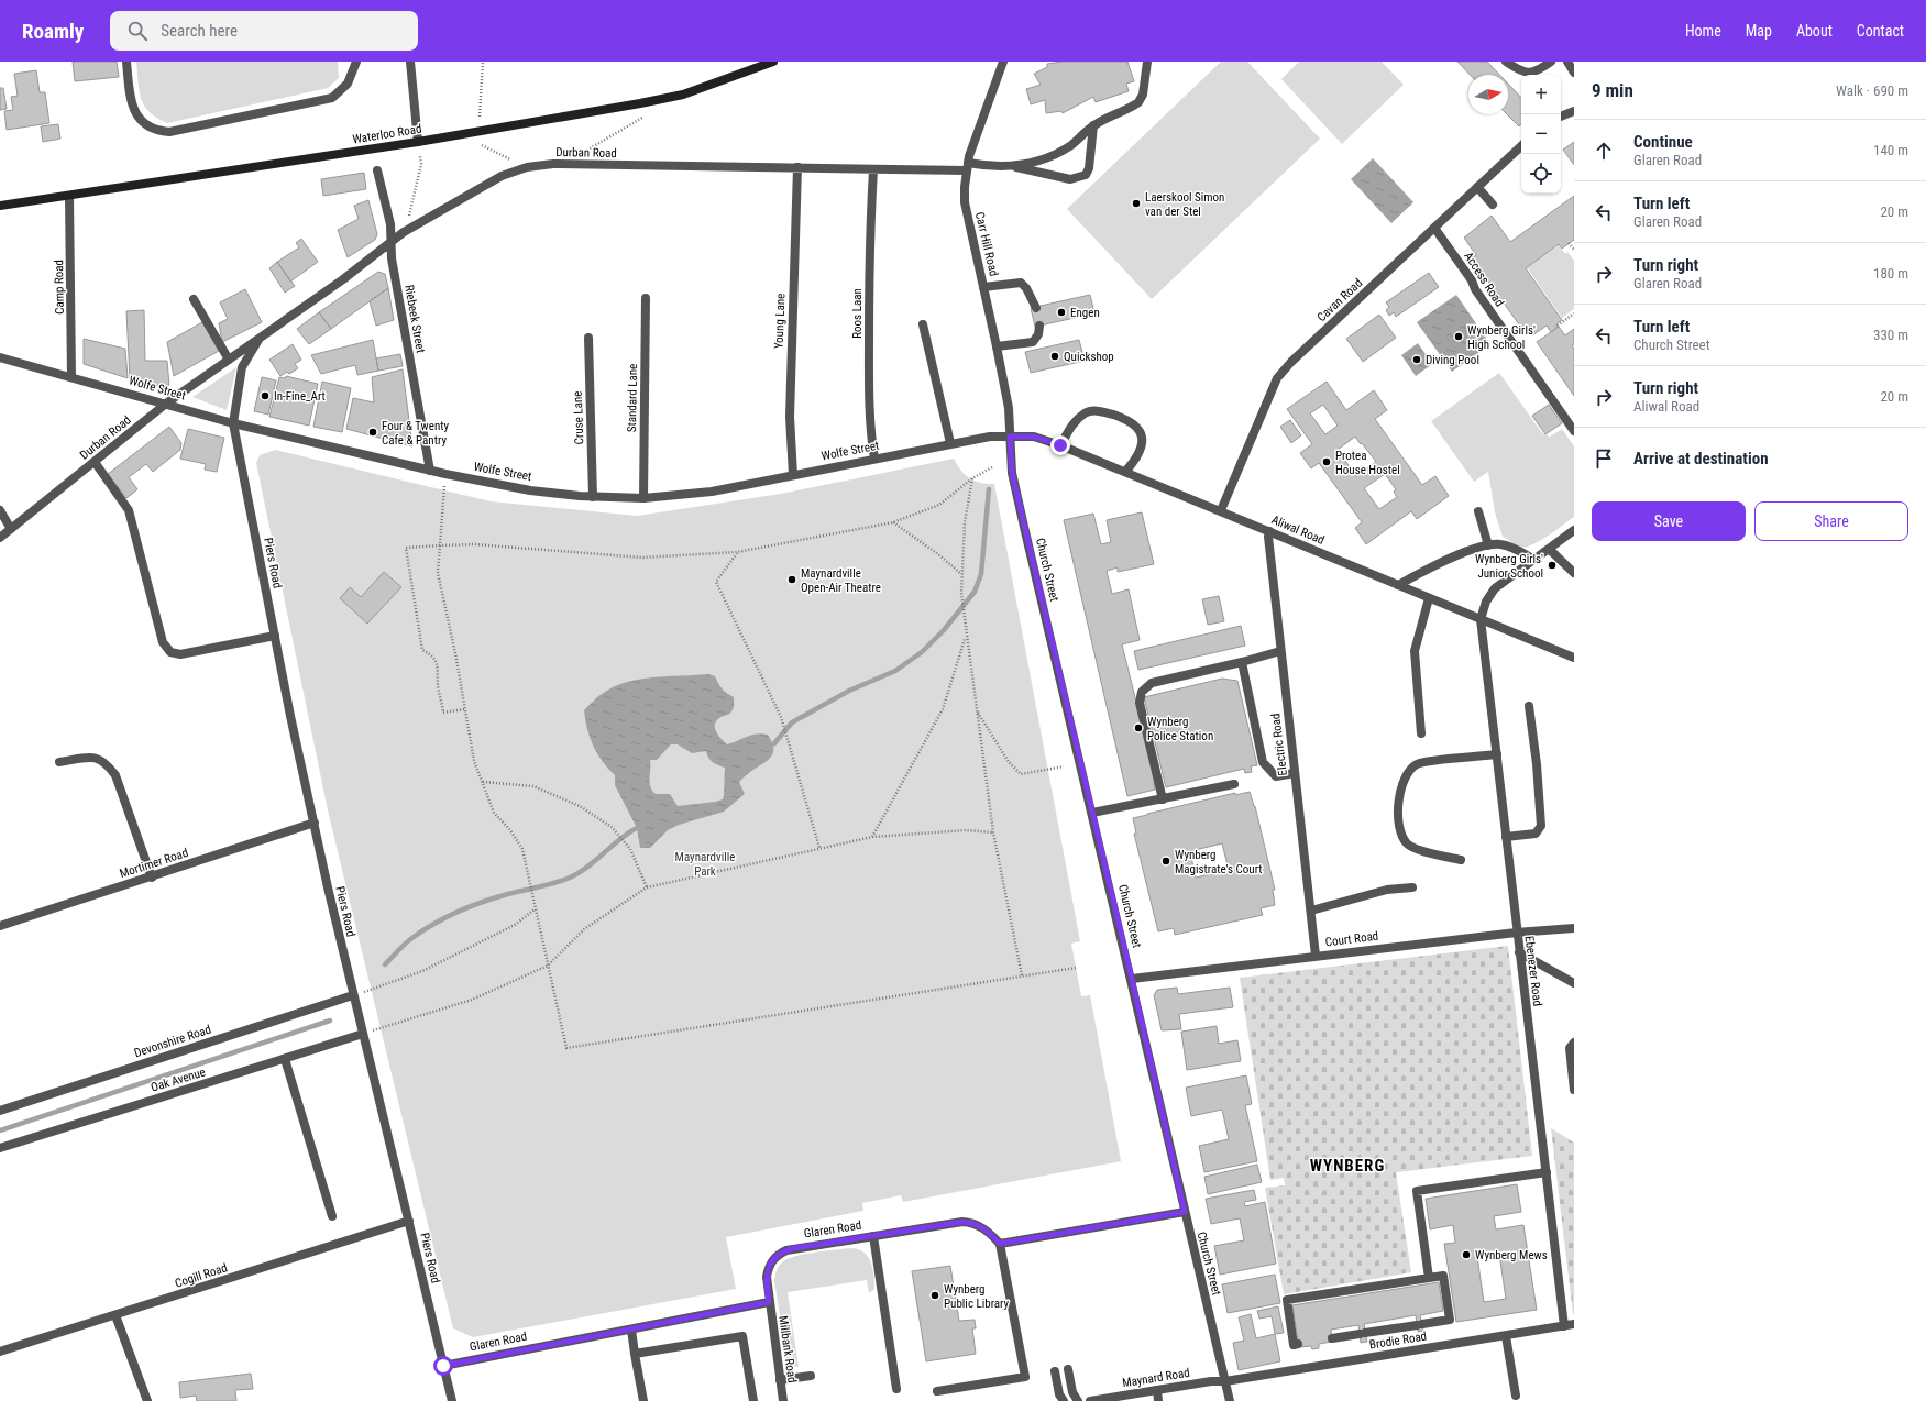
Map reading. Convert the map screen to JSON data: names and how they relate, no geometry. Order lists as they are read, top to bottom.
{
  "streets": {
    "main road": ["Waterloo Road"],
    "street": [
      "Durban Road",
      "Carr Hill Road",
      "Access Road",
      "Camp Road",
      "Cavan Road",
      "Roos Laan",
      "Riebeek Street",
      "Young Lane",
      "Wolfe Street",
      "Standard Lane",
      "Cruse Lane",
      "Aliwal Road",
      "Piers Road",
      "Church Street",
      "Electric Road",
      "Mortimer Road",
      "Court Road",
      "Ebenezer Road",
      "Devonshire Road",
      "Oak Avenue",
      "Glaren Road",
      "Cogill Road",
      "Brodie Road",
      "Millbank Road",
      "Maynard Road"
    ]
  },
  "crossings": [
    ["Waterloo Road", "Camp Road"],
    ["Durban Road", "Carr Hill Road"],
    ["Durban Road", "Roos Laan"],
    ["Durban Road", "Riebeek Street"],
    ["Durban Road", "Young Lane"],
    ["Durban Road", "Wolfe Street"],
    ["Durban Road", "Piers Road"],
    ["Carr Hill Road", "Wolfe Street"],
    ["Carr Hill Road", "Aliwal Road"],
    ["Carr Hill Road", "Church Street"],
    ["Access Road", "Cavan Road"],
    ["Camp Road", "Wolfe Street"],
    ["Cavan Road", "Aliwal Road"],
    ["Roos Laan", "Wolfe Street"],
    ["Riebeek Street", "Wolfe Street"],
    ["Young Lane", "Wolfe Street"],
    ["Wolfe Street", "Standard Lane"],
    ["Wolfe Street", "Cruse Lane"],
    ["Wolfe Street", "Aliwal Road"],
    ["Wolfe Street", "Piers Road"],
    ["Wolfe Street", "Church Street"],
    ["Aliwal Road", "Church Street"],
    ["Aliwal Road", "Electric Road"],
    ["Aliwal Road", "Ebenezer Road"],
    ["Piers Road", "Mortimer Road"],
    ["Piers Road", "Devonshire Road"],
    ["Piers Road", "Oak Avenue"],
    ["Piers Road", "Glaren Road"],
    ["Piers Road", "Cogill Road"],
    ["Church Street", "Court Road"],
    ["Church Street", "Brodie Road"],
    ["Church Street", "Maynard Road"],
    ["Electric Road", "Court Road"],
    ["Court Road", "Ebenezer Road"],
    ["Ebenezer Road", "Brodie Road"],
    ["Glaren Road", "Millbank Road"],
    ["Brodie Road", "Maynard Road"]
  ],
  "districts": ["WYNBERG"],
  "parks": ["Maynardville Park"],
  "places": [
    "Laerskool Simon van der Stel",
    "Engen",
    "Wynberg Girls' High School",
    "Quickshop",
    "Diving Pool",
    "In-Fine_Art",
    "Four & Twenty Cafe & Pantry",
    "Protea House Hostel",
    "Wynberg Girls' Junior School",
    "Maynardville Open-Air Theatre",
    "Wynberg Police Station",
    "Wynberg Magistrate's Court",
    "Wynberg Mews",
    "Wynberg Public Library"
  ],
  "north": "right",
  "page": {
    "header": "Roamly",
    "search": "Search here",
    "nav": [
      "Home",
      "Map",
      "About",
      "Contact"
    ],
    "heading": ["9 min", "Walk · 690 m"],
    "map_buttons": ["+", "−"],
    "list": [
      ["Continue", "Glaren Road", "140 m"],
      ["Turn left", "Glaren Road", "20 m"],
      ["Turn right", "Glaren Road", "180 m"],
      ["Turn left", "Church Street", "330 m"],
      ["Turn right", "Aliwal Road", "20 m"],
      "Arrive at destination"
    ],
    "buttons": ["Save", "Share"]
  }
}
